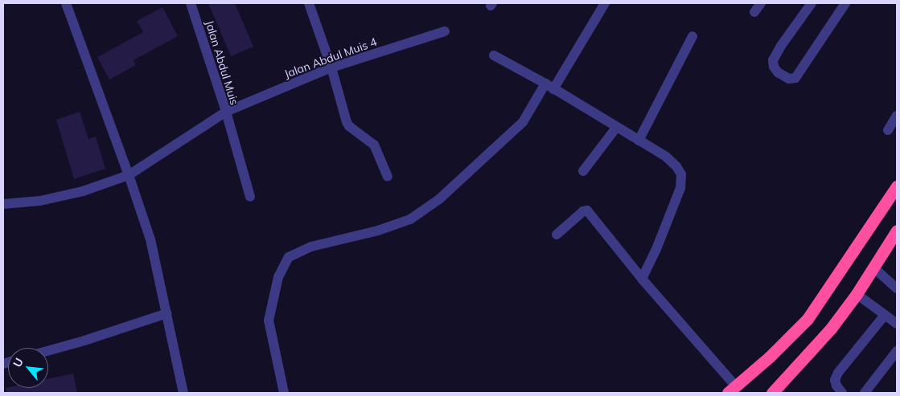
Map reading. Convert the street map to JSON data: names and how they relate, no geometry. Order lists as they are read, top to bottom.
{
  "streets": {
    "street": ["Jalan Abdul Muis 4", "Jalan Abdul Muis"]
  },
  "crossings": [
    ["Jalan Abdul Muis 4", "Jalan Abdul Muis"]
  ],
  "north": "top left"
}
